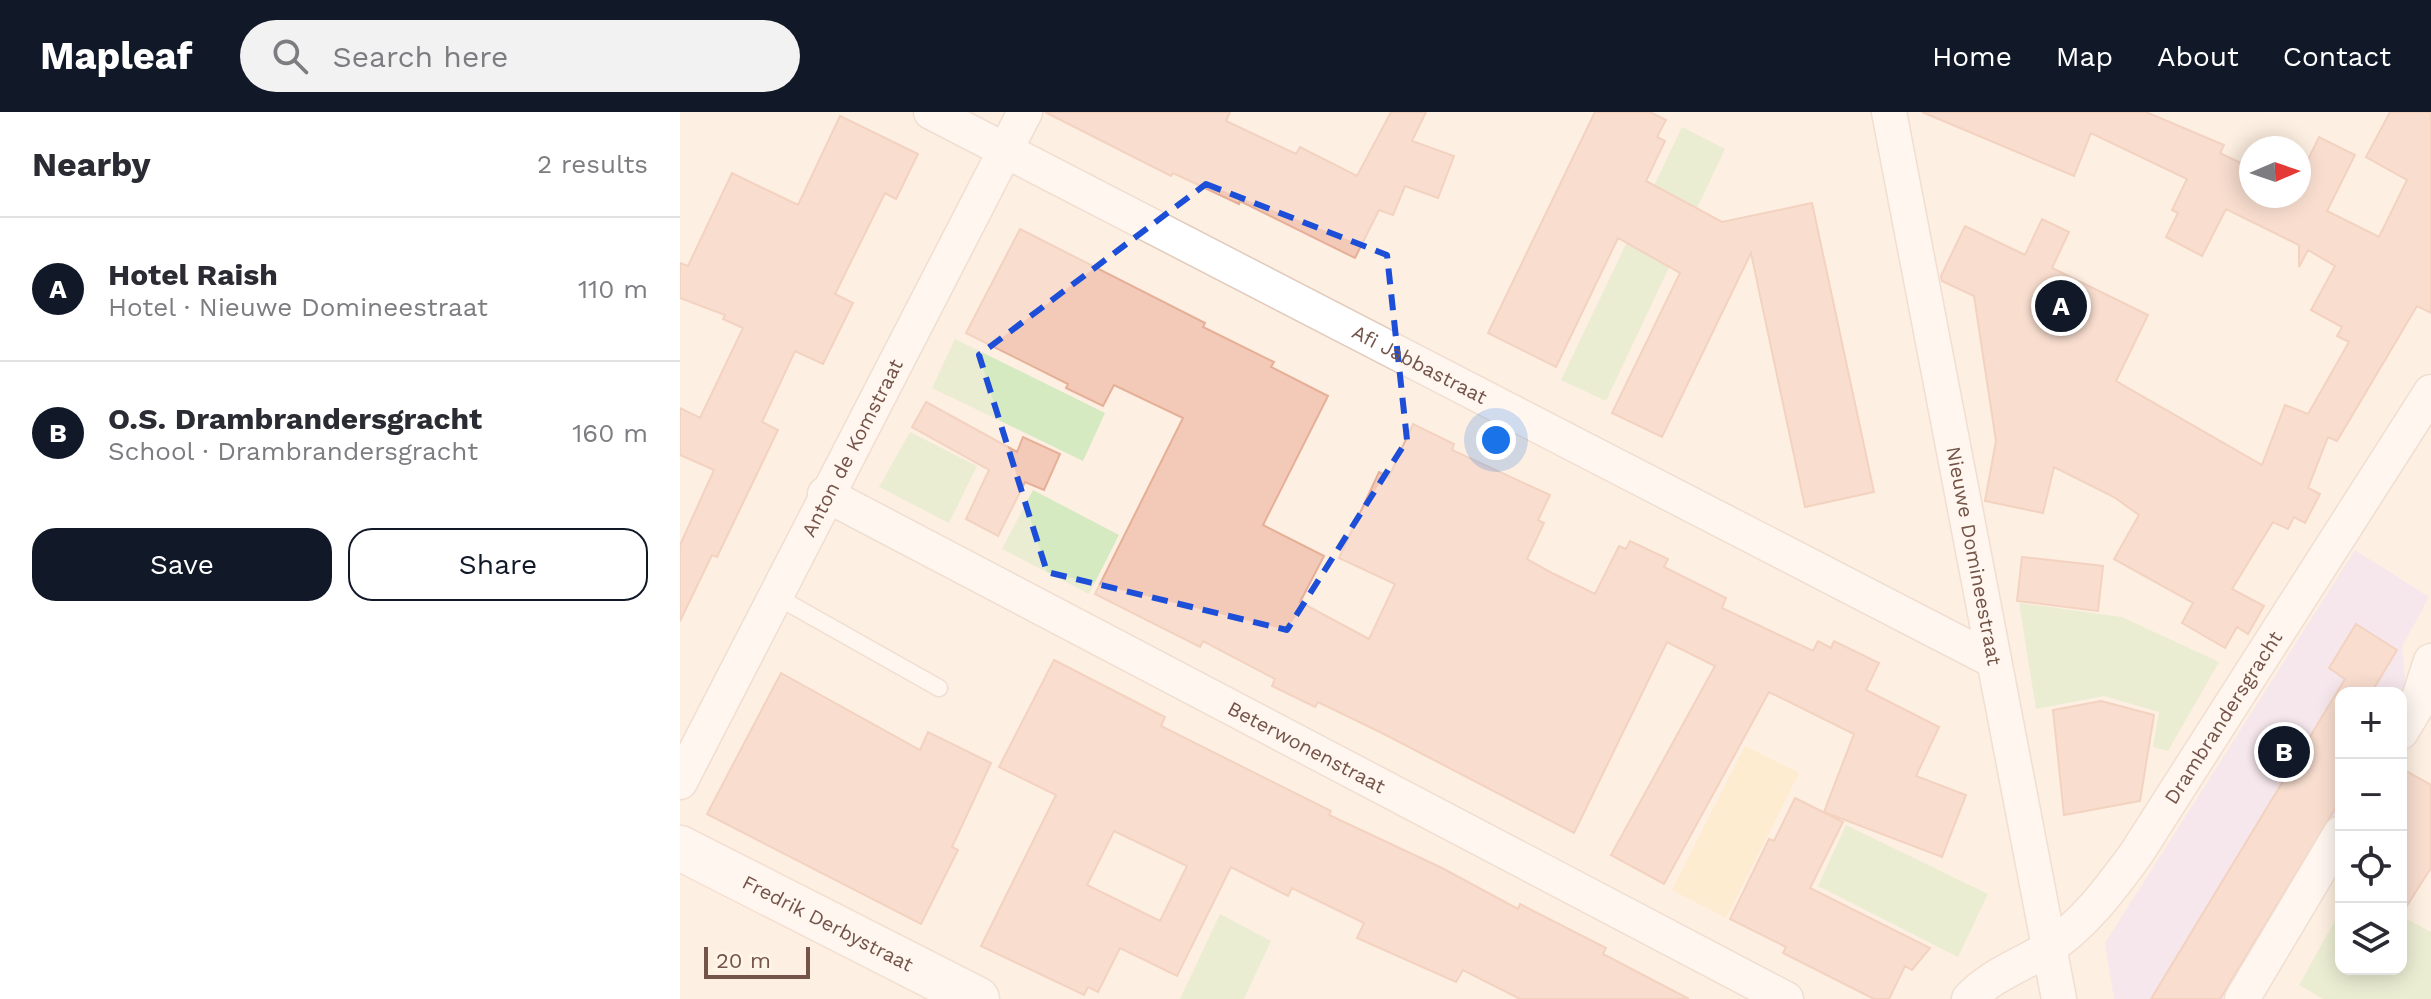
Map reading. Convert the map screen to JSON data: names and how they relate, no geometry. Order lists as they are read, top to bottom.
{
  "streets": {
    "main road": ["Fredrik Derbystraat"],
    "street": [
      "Afi Jabbastraat",
      "Anton de Komstraat",
      "Nieuwe Domineestraat",
      "Drambrandersgracht",
      "Beterwonenstraat"
    ]
  },
  "crossings": [
    ["Afi Jabbastraat", "Anton de Komstraat"],
    ["Afi Jabbastraat", "Nieuwe Domineestraat"],
    ["Anton de Komstraat", "Beterwonenstraat"],
    ["Nieuwe Domineestraat", "Drambrandersgracht"]
  ],
  "scale_bar": "20 m",
  "north": "right",
  "page": {
    "header": "Mapleaf",
    "search": "Search here",
    "nav": [
      "Home",
      "Map",
      "About",
      "Contact"
    ],
    "heading": ["Nearby", "2 results"],
    "list": [
      {
        "mark": "A",
        "name": "Hotel Raish",
        "note": "Hotel · Nieuwe Domineestraat",
        "value": "110 m"
      },
      {
        "mark": "B",
        "name": "O.S. Drambrandersgracht",
        "note": "School · Drambrandersgracht",
        "value": "160 m"
      }
    ],
    "pins": ["A", "B"],
    "buttons": ["Save", "Share"],
    "map_buttons": ["+", "−"],
    "scale": "20 m"
  }
}
